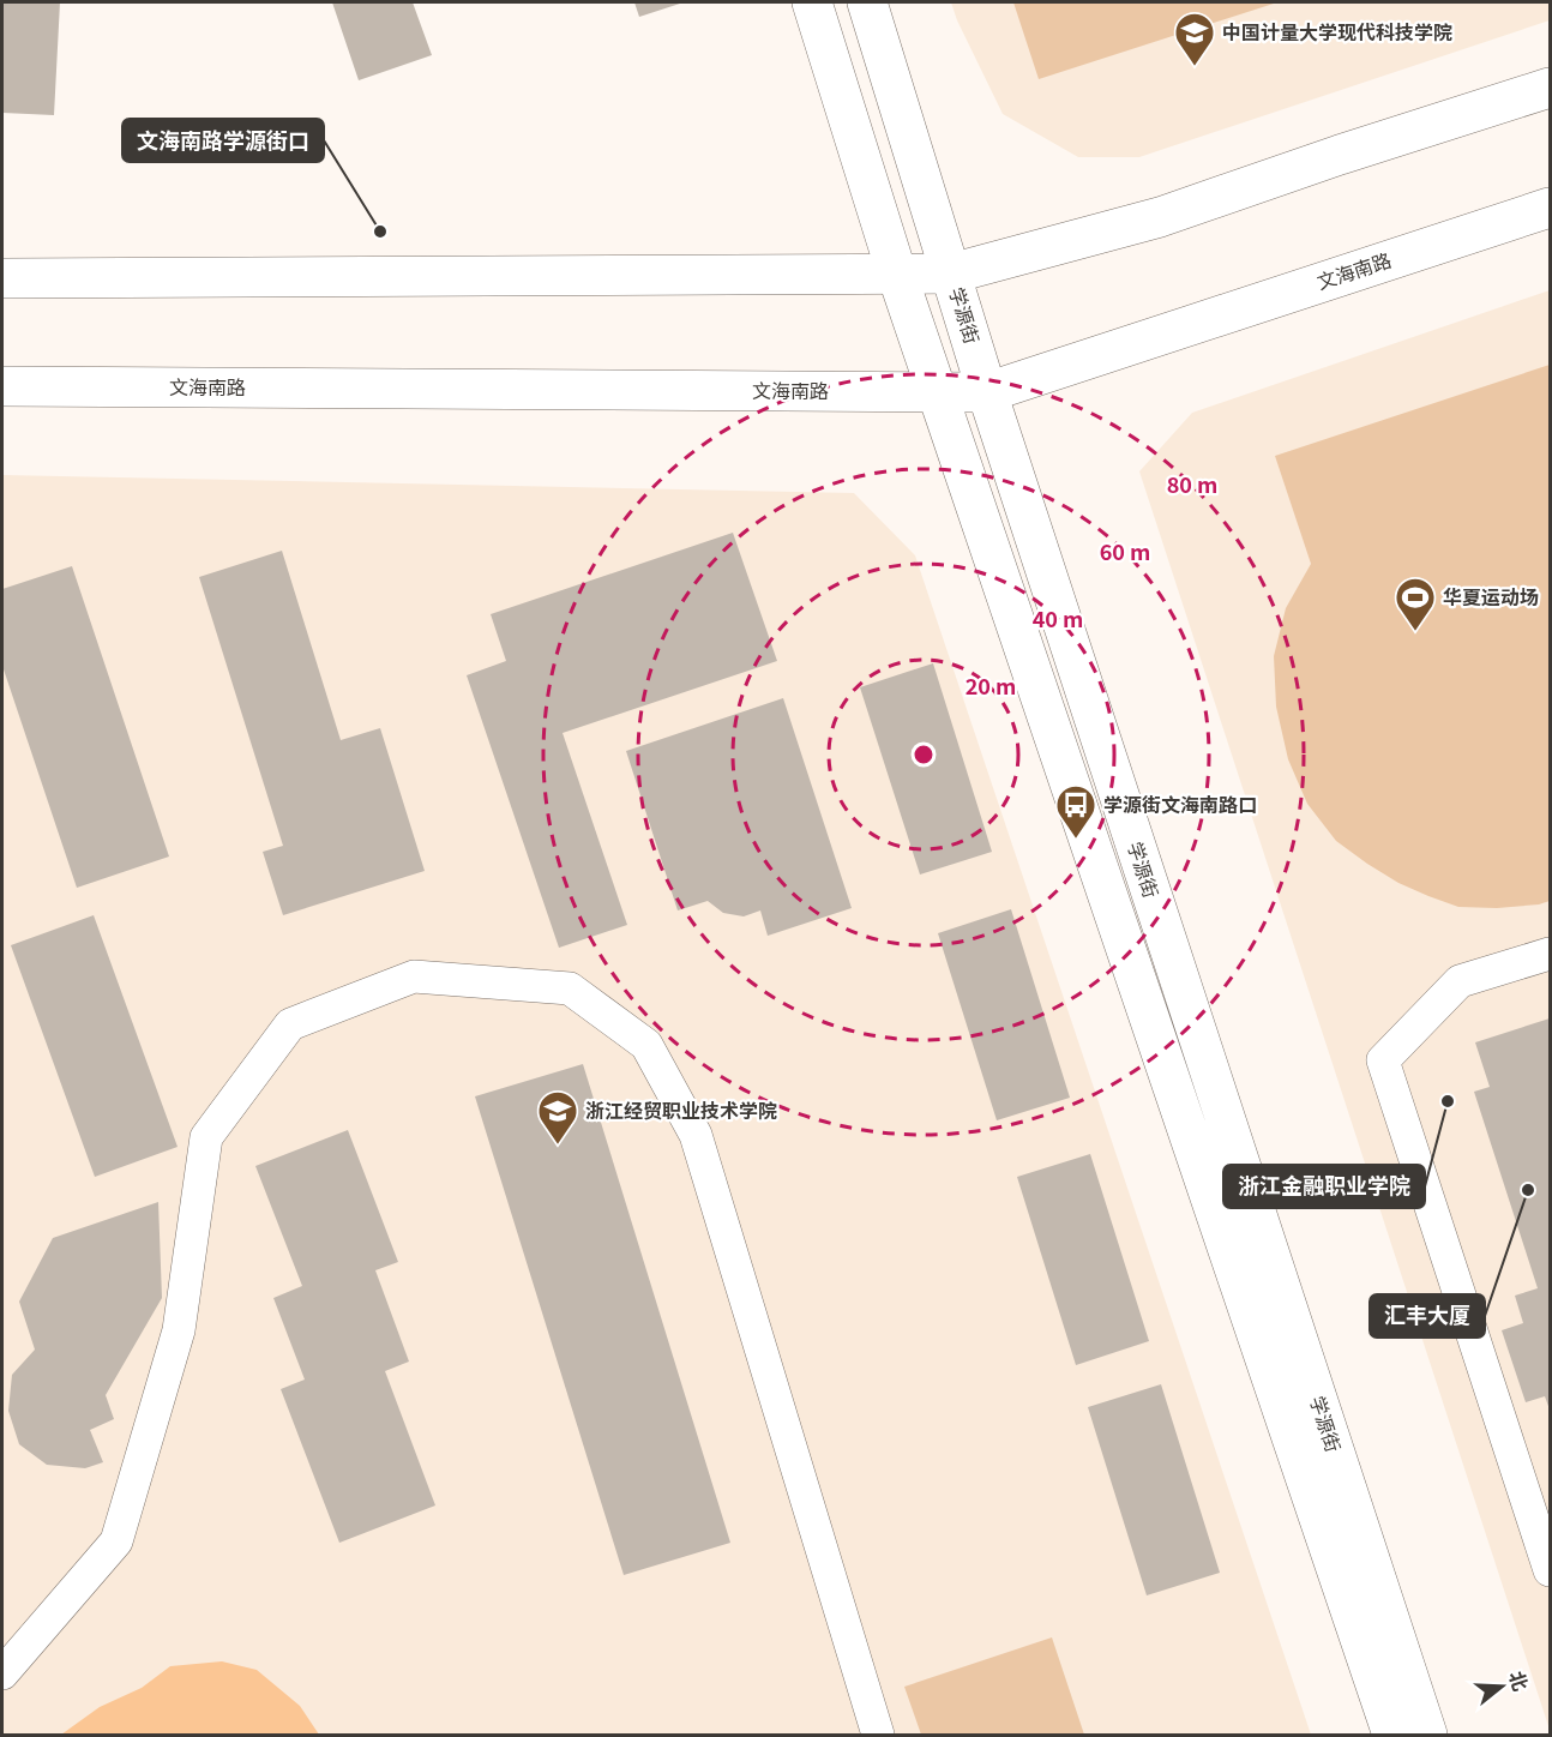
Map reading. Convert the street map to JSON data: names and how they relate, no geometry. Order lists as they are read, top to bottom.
{
  "streets": {
    "main road": ["文海南路", "学源街"]
  },
  "crossings": [
    ["文海南路", "学源街"]
  ],
  "places": {
    "school or university": ["中国计量大学现代科技学院", "浙江经贸职业技术学院"],
    "other": ["文海南路学源街口", "浙江金融职业学院", "汇丰大厦"],
    "sports": ["华夏运动场"],
    "bus stop": ["学源街文海南路口"]
  },
  "north": "right",
  "rings": [
    "80 m",
    "60 m",
    "40 m",
    "20 m"
  ]
}
